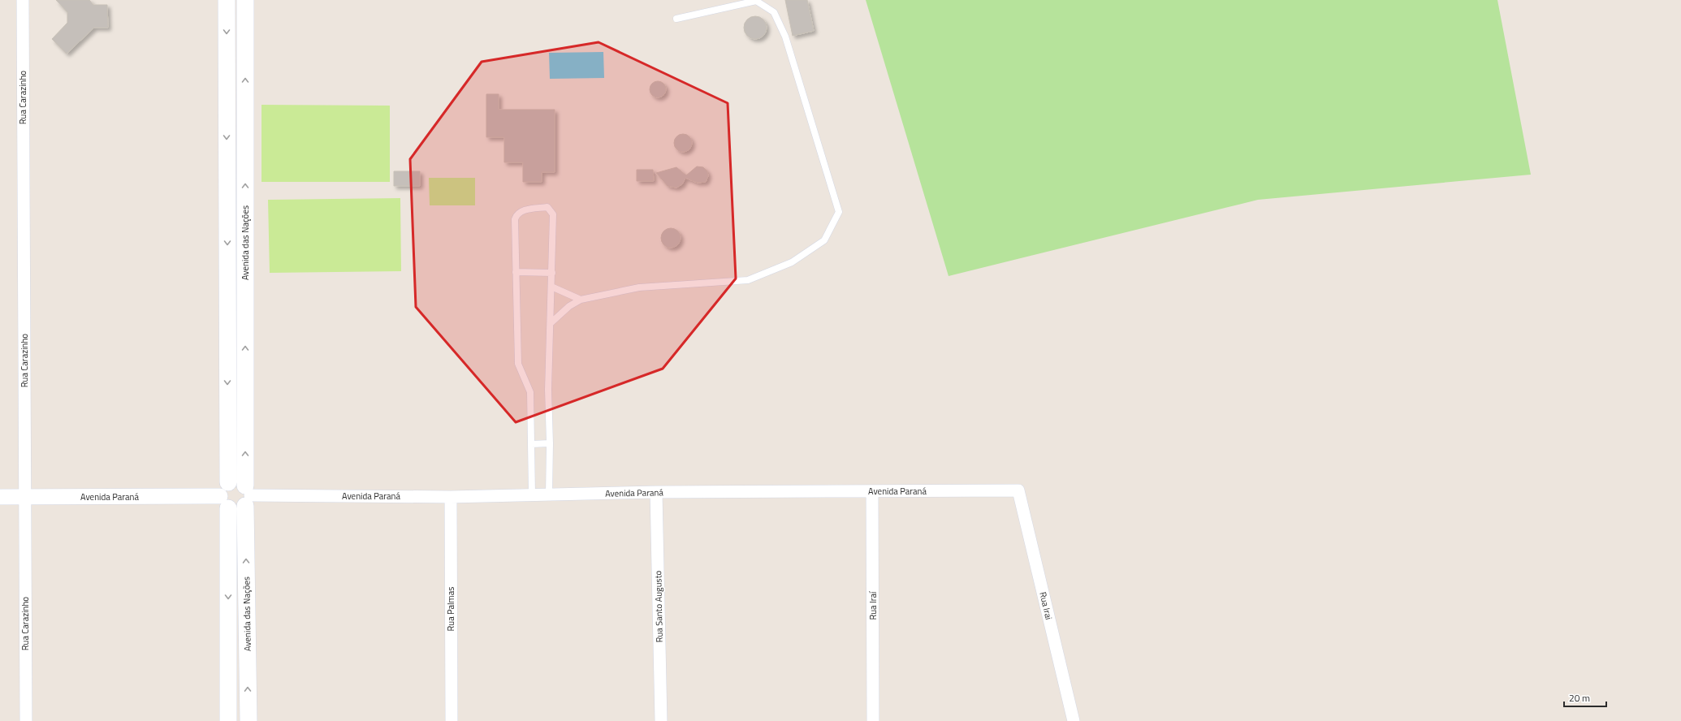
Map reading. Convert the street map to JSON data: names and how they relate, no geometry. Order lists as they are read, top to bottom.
{
  "streets": {
    "main road": ["Avenida das Nações"],
    "street": [
      "Rua Carazinho",
      "Avenida Paraná",
      "Rua Iraí",
      "Rua Irai",
      "Rua Santo Augusto",
      "Rua Palmas"
    ]
  },
  "crossings": [
    ["Rua Carazinho", "Avenida Paraná"],
    ["Avenida das Nações", "Avenida Paraná"],
    ["Avenida Paraná", "Rua Iraí"],
    ["Avenida Paraná", "Rua Irai"],
    ["Avenida Paraná", "Rua Santo Augusto"],
    ["Avenida Paraná", "Rua Palmas"]
  ],
  "scale_bar": "20 m"
}
